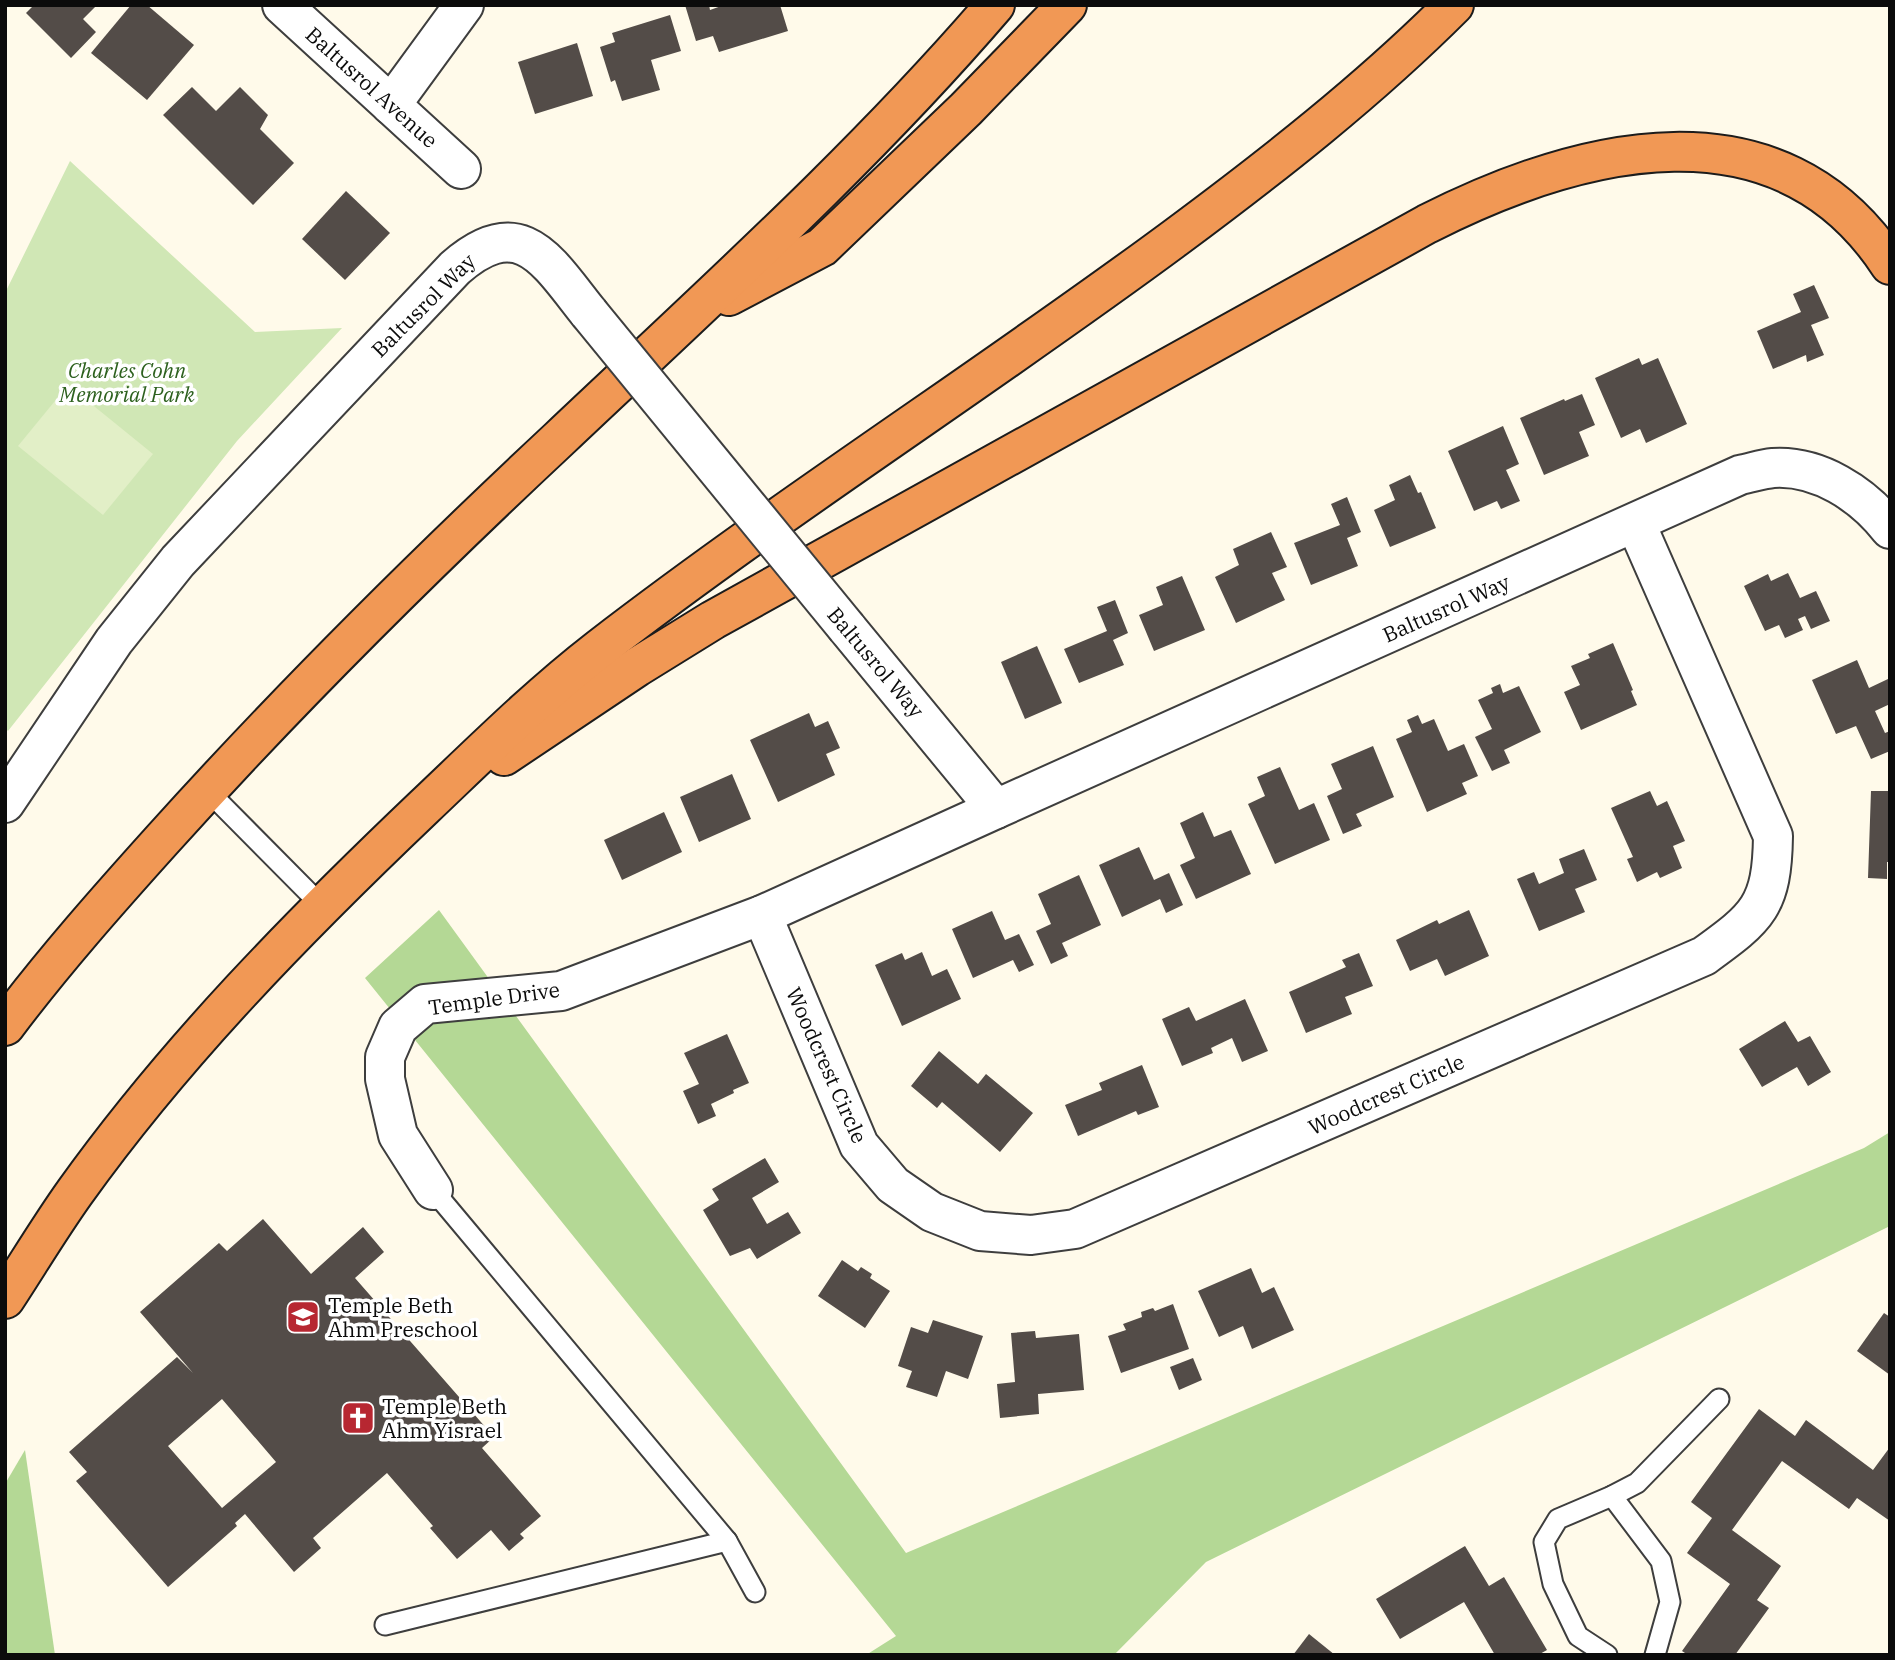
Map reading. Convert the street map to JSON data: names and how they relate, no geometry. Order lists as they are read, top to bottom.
{
  "streets": {
    "street": [
      "Baltusrol Avenue",
      "Baltusrol Way",
      "Temple Drive",
      "Woodcrest Circle"
    ]
  },
  "crossings": [
    ["Baltusrol Way", "Temple Drive"],
    ["Baltusrol Way", "Woodcrest Circle"],
    ["Temple Drive", "Woodcrest Circle"]
  ],
  "parks": ["Charles Cohn Memorial Park"],
  "places": {
    "school or university": ["Temple Beth Ahm Preschool"],
    "church": ["Temple Beth Ahm Yisrael"]
  }
}
